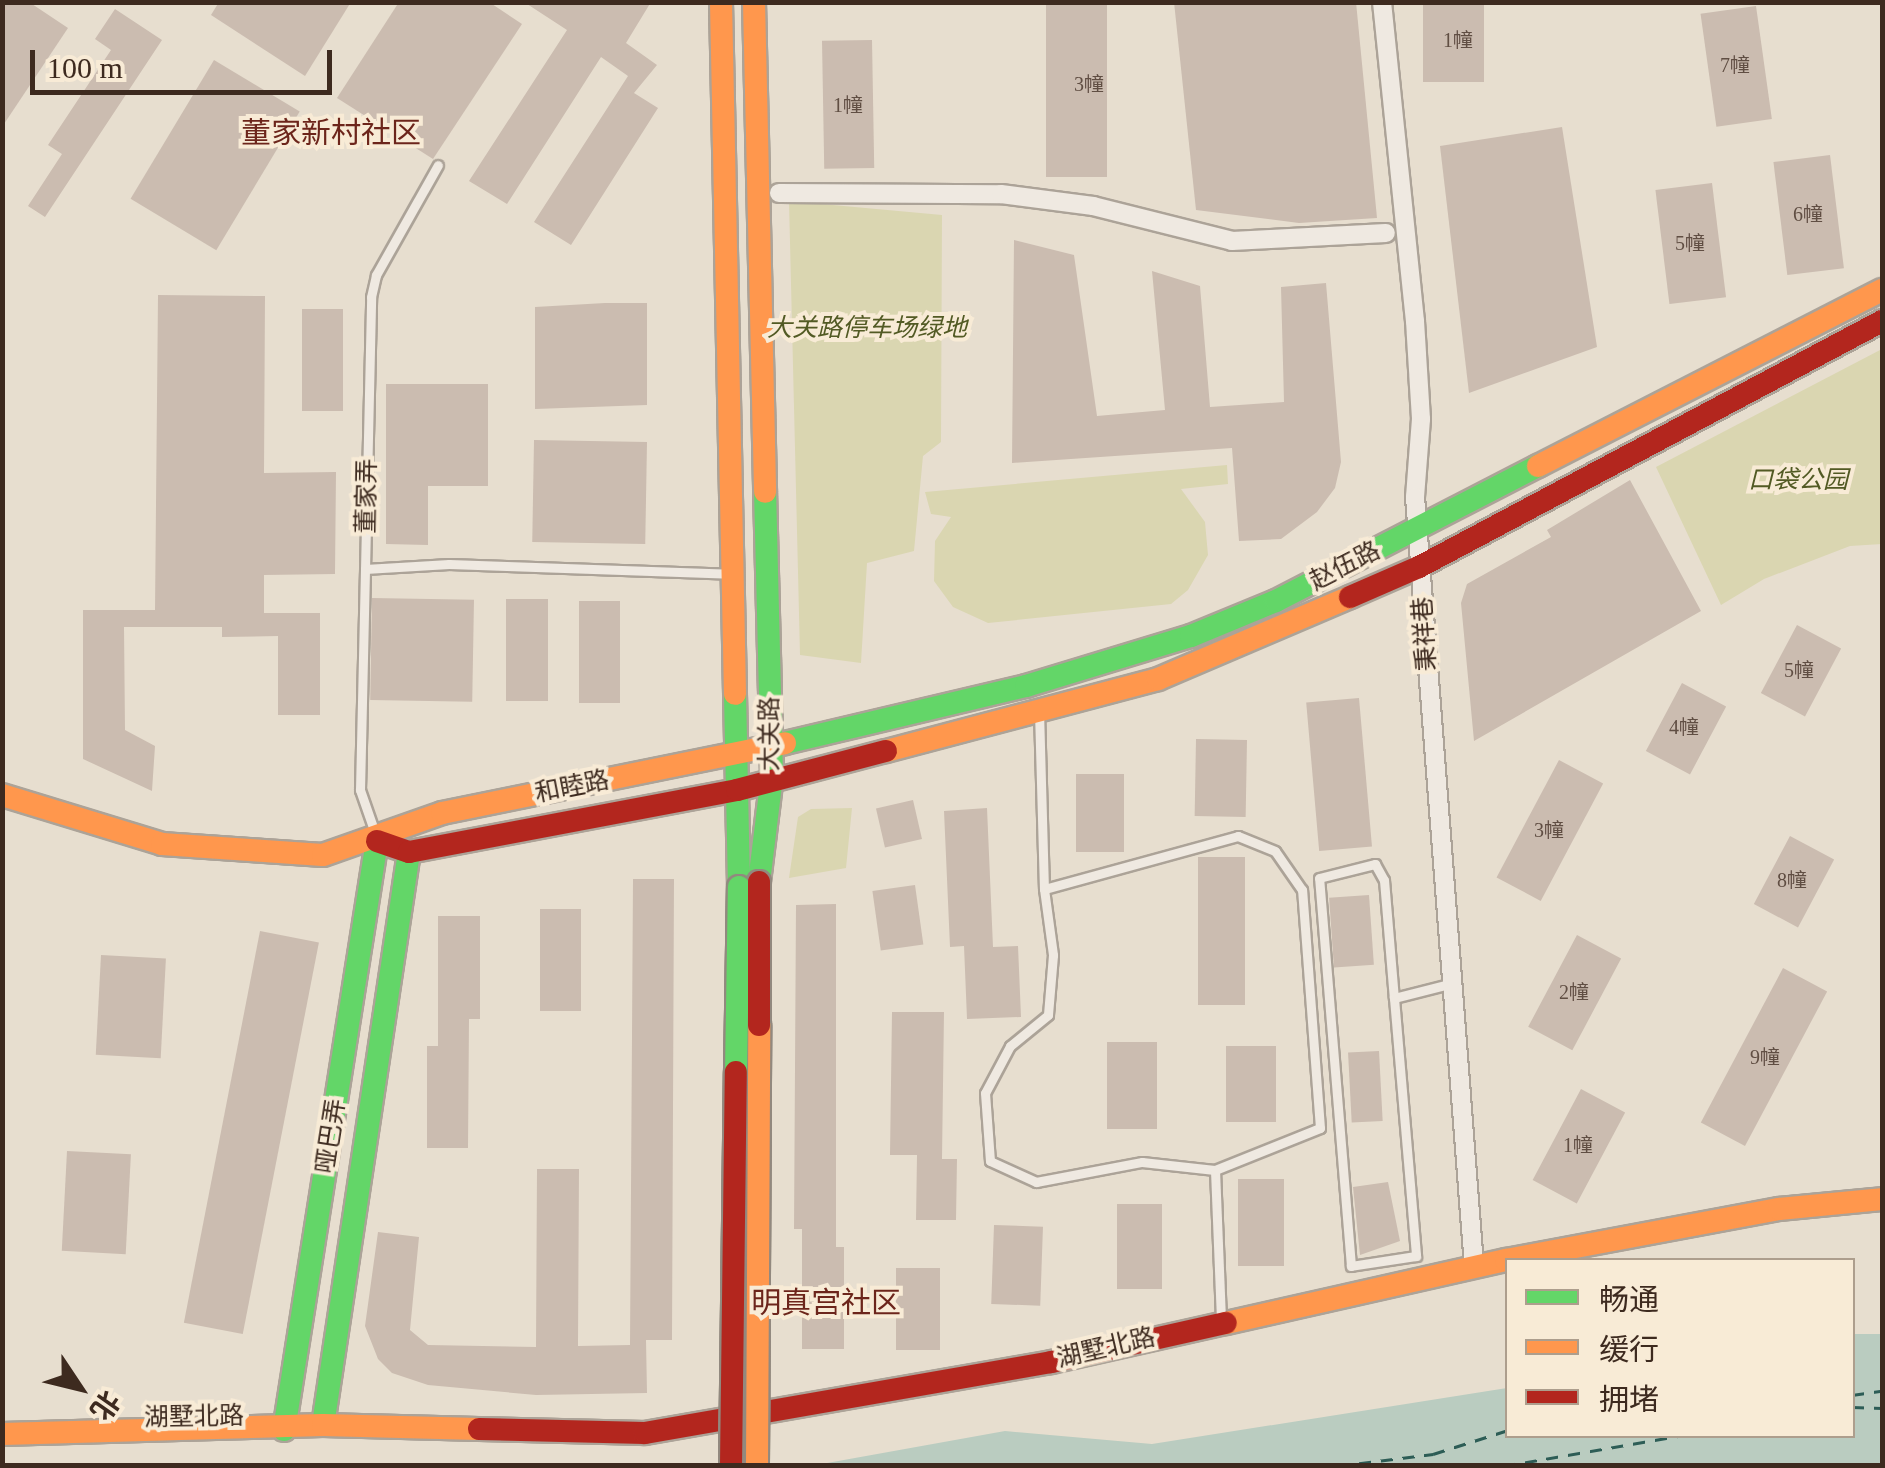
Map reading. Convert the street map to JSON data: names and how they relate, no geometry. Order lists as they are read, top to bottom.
{
  "streets": {
    "main road": [
      "赵伍路",
      "大关路",
      "和睦路",
      "哑巴弄",
      "湖墅北路"
    ],
    "street": ["秉祥巷"],
    "lane": ["董家弄"]
  },
  "crossings": [
    ["董家弄", "和睦路"],
    ["董家弄", "哑巴弄"],
    ["赵伍路", "秉祥巷"],
    ["赵伍路", "大关路"],
    ["赵伍路", "和睦路"],
    ["秉祥巷", "湖墅北路"],
    ["大关路", "和睦路"],
    ["和睦路", "哑巴弄"],
    ["哑巴弄", "湖墅北路"]
  ],
  "districts": ["董家新村社区", "明真宫社区"],
  "parks": ["大关路停车场绿地", "口袋公园"],
  "house_numbers": [
    "1幢",
    "7幢",
    "3幢",
    "1幢",
    "6幢",
    "5幢",
    "5幢",
    "4幢",
    "3幢",
    "8幢",
    "2幢",
    "9幢",
    "1幢"
  ],
  "legend": ["畅通", "缓行", "拥堵"],
  "scale_bar": "100 m",
  "north": "bottom right"
}
